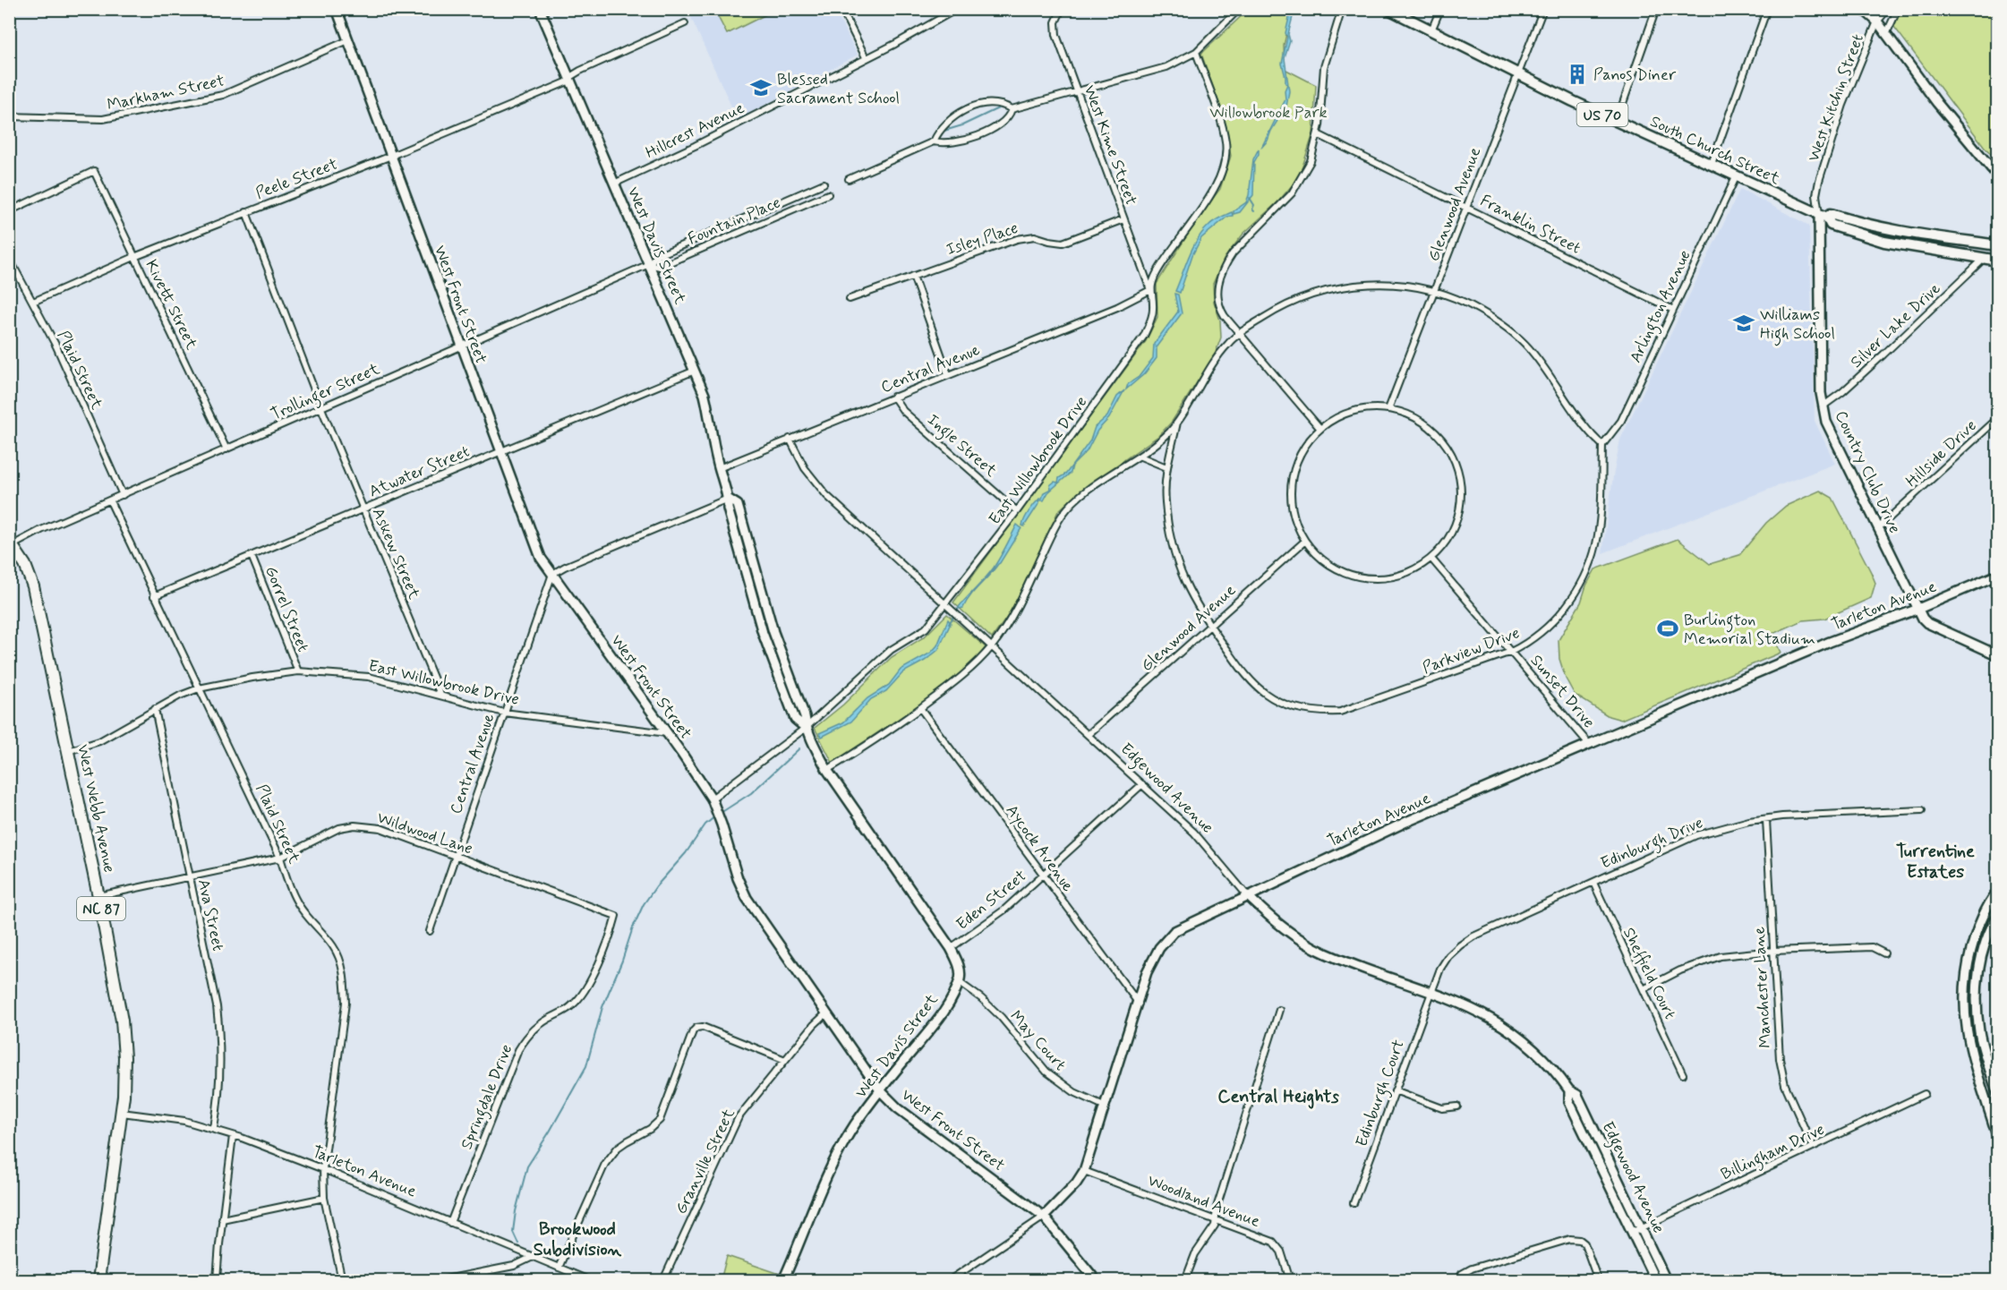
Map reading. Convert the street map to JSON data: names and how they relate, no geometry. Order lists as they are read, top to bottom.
{
  "streets": {
    "highway": ["West Webb Avenue", "NC 87"],
    "main road": ["US 70", "South Church Street"],
    "street": [
      "Markham Street",
      "West Kitchin Street",
      "Hillcrest Avenue",
      "West Kime Street",
      "Peele Street",
      "Glenwood Avenue",
      "Fountain Place",
      "Franklin Street",
      "Isley Place",
      "West Davis Street",
      "Kivett Street",
      "West Front Street",
      "Arlington Avenue",
      "Silver Lake Drive",
      "Central Avenue",
      "Plaid Street",
      "Trollinger Street",
      "Ingle Street",
      "Hillside Drive",
      "East Willowbrook Drive",
      "Atwater Street",
      "Country Club Drive",
      "Askew Street",
      "Tarleton Avenue",
      "Gorrel Street",
      "Parkview Drive",
      "Sunset Drive",
      "Edgewood Avenue",
      "Wildwood Lane",
      "Edinburgh Drive",
      "Aycock Avenue",
      "Eden Street",
      "Ava Street",
      "Sheffield Court",
      "Manchester Lane",
      "May Court",
      "Edinburgh Court",
      "Springdale Drive",
      "Billingham Drive",
      "Granville Street",
      "Woodland Avenue"
    ]
  },
  "crossings": [
    ["Markham Street", "West Front Street"],
    ["West Kitchin Street", "South Church Street"],
    ["West Kitchin Street", "Country Club Drive"],
    ["Hillcrest Avenue", "West Davis Street"],
    ["West Kime Street", "Isley Place"],
    ["West Kime Street", "Central Avenue"],
    ["West Kime Street", "East Willowbrook Drive"],
    ["South Church Street", "Glenwood Avenue"],
    ["South Church Street", "Arlington Avenue"],
    ["South Church Street", "Silver Lake Drive"],
    ["South Church Street", "Country Club Drive"],
    ["Peele Street", "West Davis Street"],
    ["Peele Street", "Kivett Street"],
    ["Peele Street", "West Front Street"],
    ["Peele Street", "Plaid Street"],
    ["Peele Street", "Askew Street"],
    ["Glenwood Avenue", "Franklin Street"],
    ["Glenwood Avenue", "Parkview Drive"],
    ["Glenwood Avenue", "Sunset Drive"],
    ["Glenwood Avenue", "Edgewood Avenue"],
    ["Fountain Place", "West Davis Street"],
    ["Fountain Place", "Trollinger Street"],
    ["Franklin Street", "Arlington Avenue"],
    ["West Davis Street", "West Front Street"],
    ["West Davis Street", "Central Avenue"],
    ["West Davis Street", "Trollinger Street"],
    ["West Davis Street", "East Willowbrook Drive"],
    ["West Davis Street", "Atwater Street"],
    ["West Davis Street", "Eden Street"],
    ["West Davis Street", "May Court"],
    ["Kivett Street", "Trollinger Street"],
    ["West Front Street", "Central Avenue"],
    ["West Front Street", "Trollinger Street"],
    ["West Front Street", "East Willowbrook Drive"],
    ["West Front Street", "Atwater Street"],
    ["West Front Street", "Tarleton Avenue"],
    ["West Front Street", "Granville Street"],
    ["Arlington Avenue", "Parkview Drive"],
    ["Silver Lake Drive", "Country Club Drive"],
    ["Central Avenue", "Ingle Street"],
    ["Central Avenue", "East Willowbrook Drive"],
    ["Central Avenue", "Edgewood Avenue"],
    ["Central Avenue", "Wildwood Lane"],
    ["Plaid Street", "Trollinger Street"],
    ["Plaid Street", "East Willowbrook Drive"],
    ["Plaid Street", "Atwater Street"],
    ["Plaid Street", "Tarleton Avenue"],
    ["Plaid Street", "Wildwood Lane"],
    ["Trollinger Street", "Askew Street"],
    ["Trollinger Street", "West Webb Avenue"],
    ["Ingle Street", "East Willowbrook Drive"],
    ["Hillside Drive", "Country Club Drive"],
    ["East Willowbrook Drive", "Askew Street"],
    ["East Willowbrook Drive", "Gorrel Street"],
    ["East Willowbrook Drive", "Edgewood Avenue"],
    ["East Willowbrook Drive", "West Webb Avenue"],
    ["East Willowbrook Drive", "Ava Street"],
    ["Atwater Street", "Askew Street"],
    ["Atwater Street", "Gorrel Street"],
    ["Country Club Drive", "Tarleton Avenue"],
    ["Tarleton Avenue", "Sunset Drive"],
    ["Tarleton Avenue", "Edgewood Avenue"],
    ["Tarleton Avenue", "West Webb Avenue"],
    ["Tarleton Avenue", "Aycock Avenue"],
    ["Tarleton Avenue", "Ava Street"],
    ["Tarleton Avenue", "May Court"],
    ["Tarleton Avenue", "Springdale Drive"],
    ["Tarleton Avenue", "Woodland Avenue"],
    ["Parkview Drive", "Sunset Drive"],
    ["Edgewood Avenue", "Edinburgh Drive"],
    ["Edgewood Avenue", "Eden Street"],
    ["Edgewood Avenue", "Edinburgh Court"],
    ["Edgewood Avenue", "Billingham Drive"],
    ["West Webb Avenue", "Wildwood Lane"],
    ["Wildwood Lane", "Ava Street"],
    ["Wildwood Lane", "Springdale Drive"],
    ["Edinburgh Drive", "Sheffield Court"],
    ["Edinburgh Drive", "Manchester Lane"],
    ["Edinburgh Drive", "Edinburgh Court"],
    ["Aycock Avenue", "Eden Street"],
    ["Manchester Lane", "Billingham Drive"]
  ],
  "districts": ["Turrentine Estates", "Central Heights", "Brookwood Subdivision"],
  "parks": ["Willowbrook Park"],
  "places": {
    "building": ["Panos Diner"],
    "school or university": ["Blessed Sacrament School", "Williams High School"],
    "sports": ["Burlington Memorial Stadium"]
  }
}
